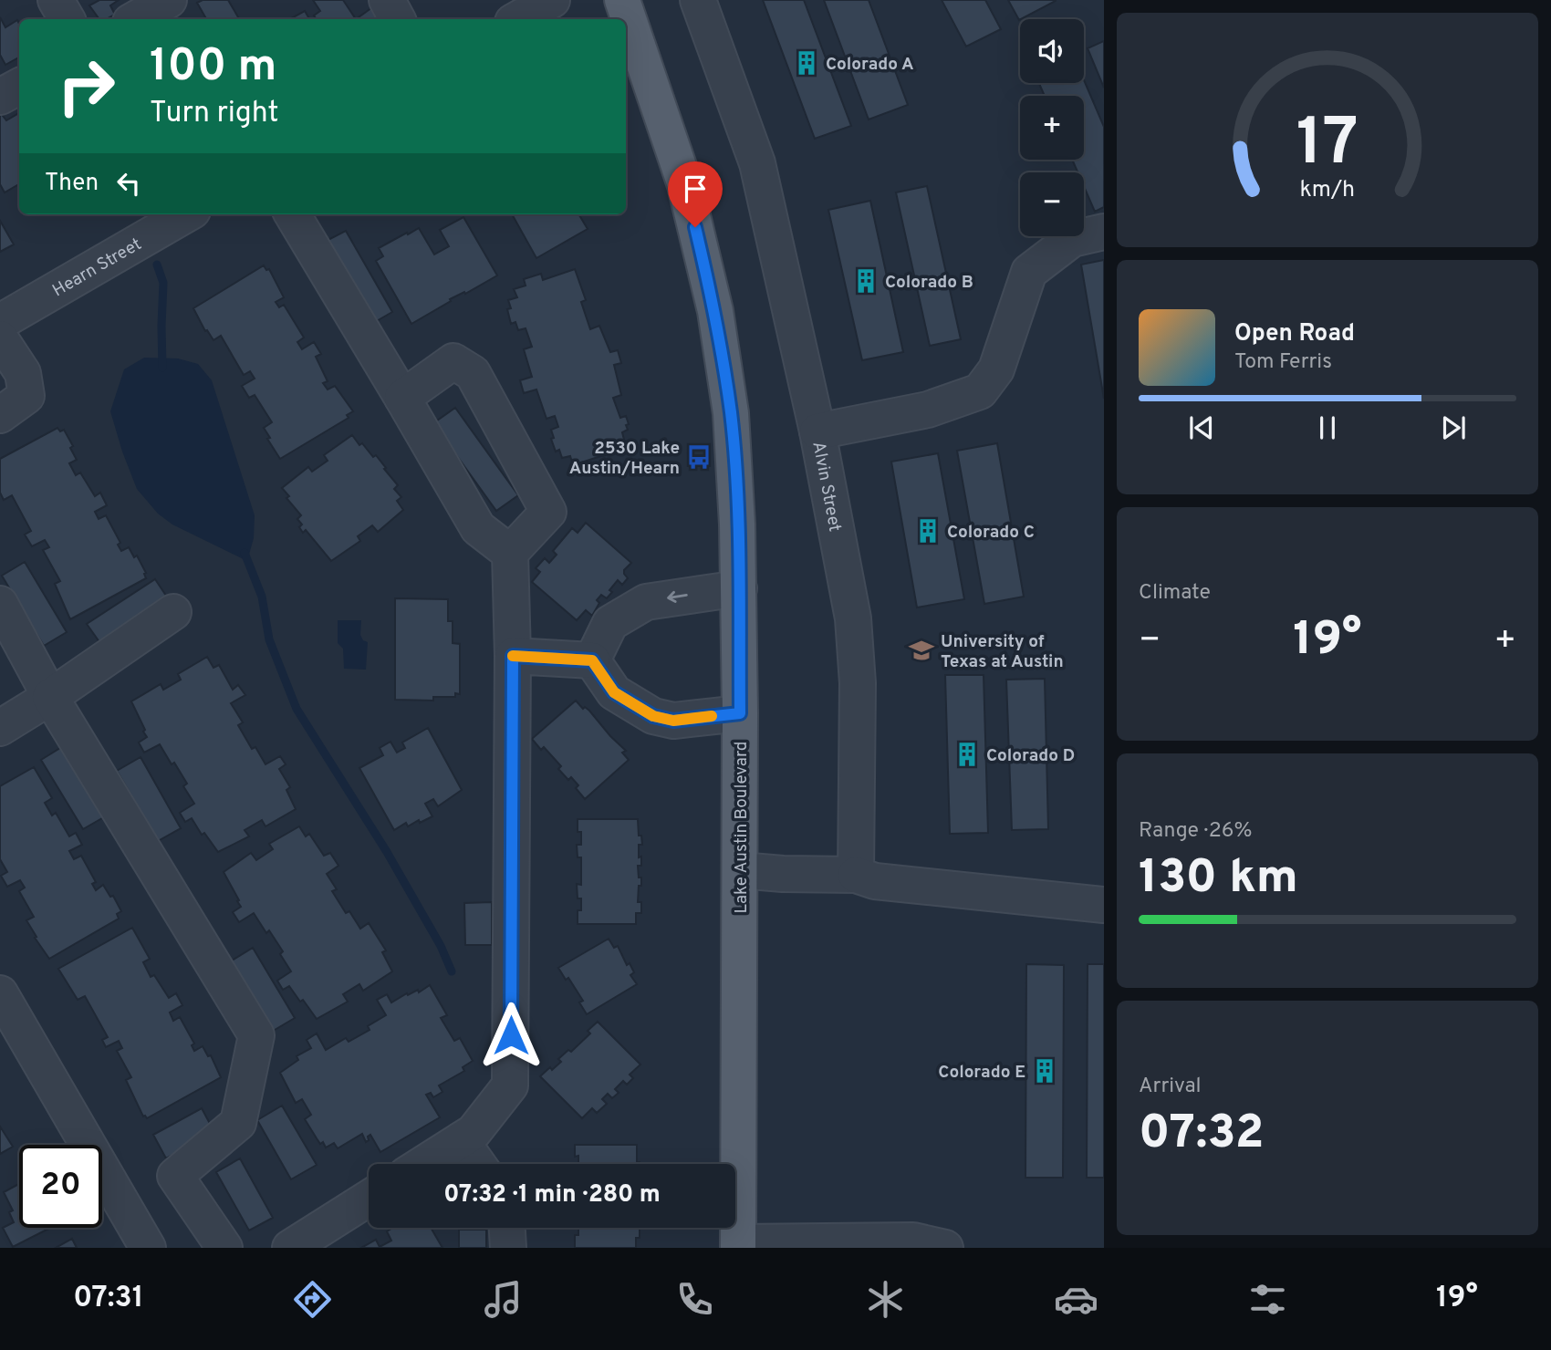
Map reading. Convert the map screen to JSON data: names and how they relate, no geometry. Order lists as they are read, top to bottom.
{
  "streets": {
    "main road": ["Lake Austin Boulevard"],
    "street": ["Hearn Street", "Alvin Street"]
  },
  "places": {
    "building": [
      "Colorado A",
      "Colorado B",
      "Colorado C",
      "Colorado D",
      "Colorado E"
    ],
    "bus stop": ["2530 Lake Austin/Hearn"],
    "school or university": ["University of Texas at Austin"]
  },
  "page": {
    "map_buttons": ["+", "−"],
    "turn": ["100 m", "Turn right"],
    "then": "Then",
    "song": ["Open Road", "Tom Ferris"],
    "tile": [
      "Climate",
      ["Range · 26%", "130 km"],
      ["Arrival", "07:32"]
    ],
    "heat": ["−", "19°", "+"],
    "limit": "20",
    "trip": "07:32 · 1 min · 280 m",
    "tabs": ["07:31", "19°"],
    "gauge": ["17", "km/h"]
  }
}
